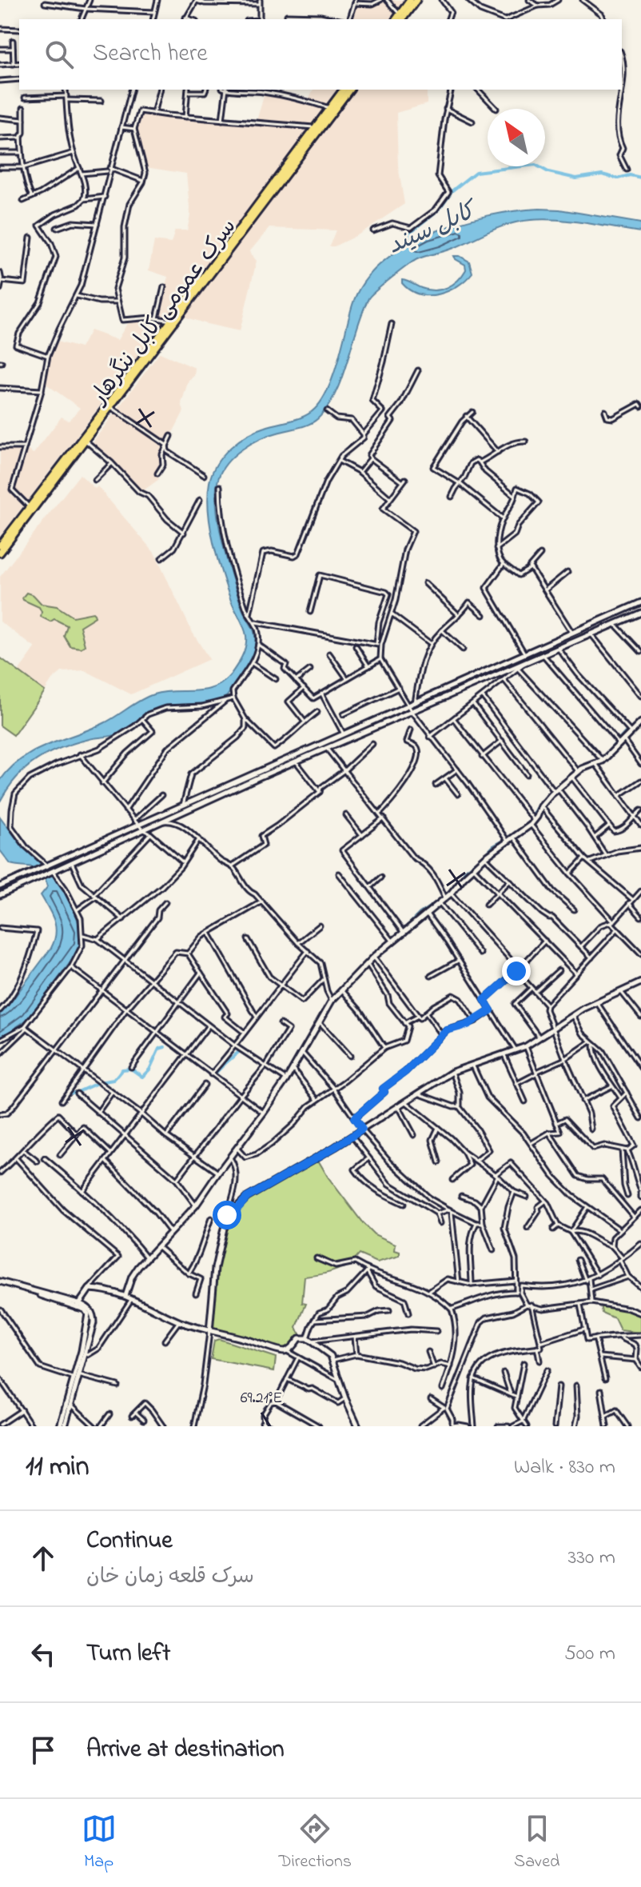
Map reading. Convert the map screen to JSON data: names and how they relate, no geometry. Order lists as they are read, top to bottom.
{
  "streets": {
    "highway": ["سرک عمومی کابل ننگرهار"]
  },
  "water": ["کابل سيند"],
  "north": "top left",
  "page": {
    "search": "Search here",
    "heading": ["11 min", "Walk · 830 m"],
    "list": [
      ["Continue", "سرک قلعه زمان خان", "330 m"],
      ["Turn left", "500 m"],
      "Arrive at destination"
    ],
    "nav": ["Map", "Directions", "Saved"]
  },
  "coordinates": ["69.21°E"]
}
